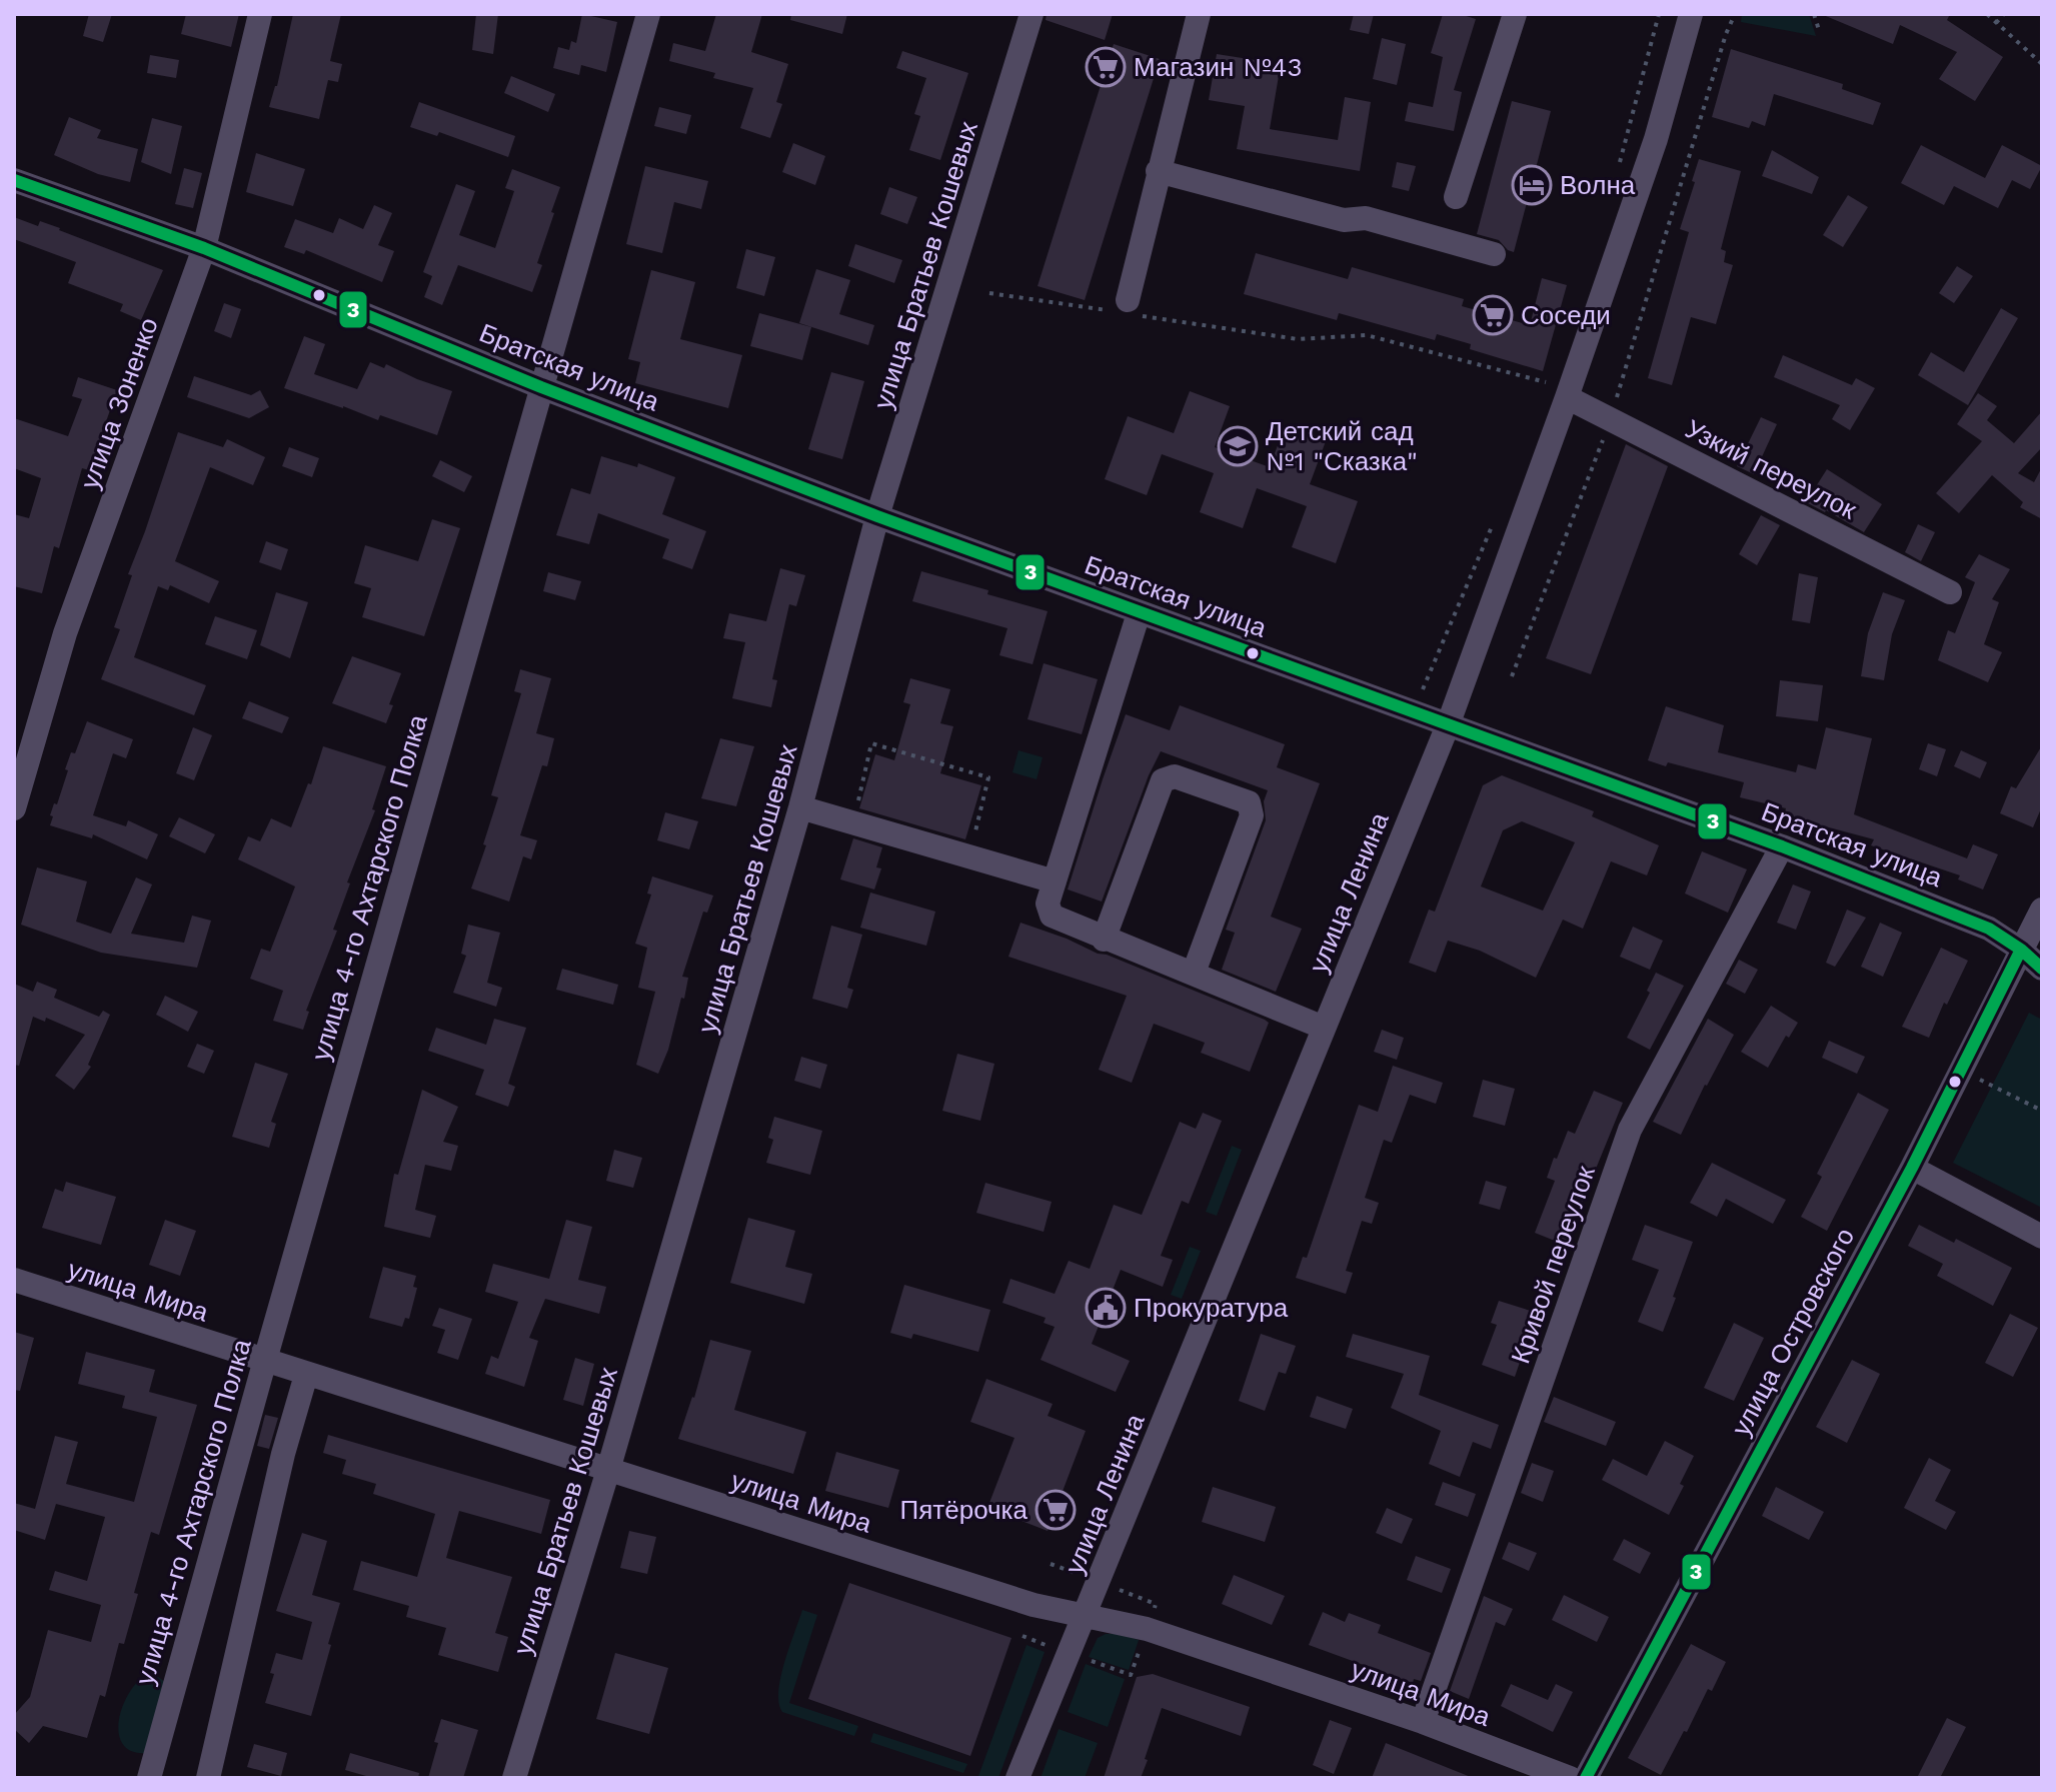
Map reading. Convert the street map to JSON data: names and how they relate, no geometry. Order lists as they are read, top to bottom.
{
  "streets": {
    "street": [
      "улица Братьев Кошевых",
      "Братская улица",
      "улица Зоненко",
      "Узкий переулок",
      "улица 4-го Ахтарского Полка",
      "улица Ленина",
      "Кривой переулок",
      "улица Мира",
      "улица Островского"
    ]
  },
  "crossings": [
    ["улица Братьев Кошевых", "Братская улица"],
    ["улица Братьев Кошевых", "улица Мира"],
    ["Братская улица", "улица Зоненко"],
    ["Братская улица", "улица 4-го Ахтарского Полка"],
    ["Братская улица", "улица Ленина"],
    ["Братская улица", "Кривой переулок"],
    ["Братская улица", "улица Островского"],
    ["Узкий переулок", "улица Ленина"],
    ["улица 4-го Ахтарского Полка", "улица Мира"],
    ["улица Ленина", "улица Мира"],
    ["Кривой переулок", "улица Мира"]
  ],
  "places": {
    "supermarket": ["Магазин №43", "Соседи", "Пятёрочка"],
    "hotel": ["Волна"],
    "school or university": ["Детский сад №1 \"Сказка\""],
    "public building": ["Прокуратура"]
  },
  "lines": ["transit line 3"]
}
